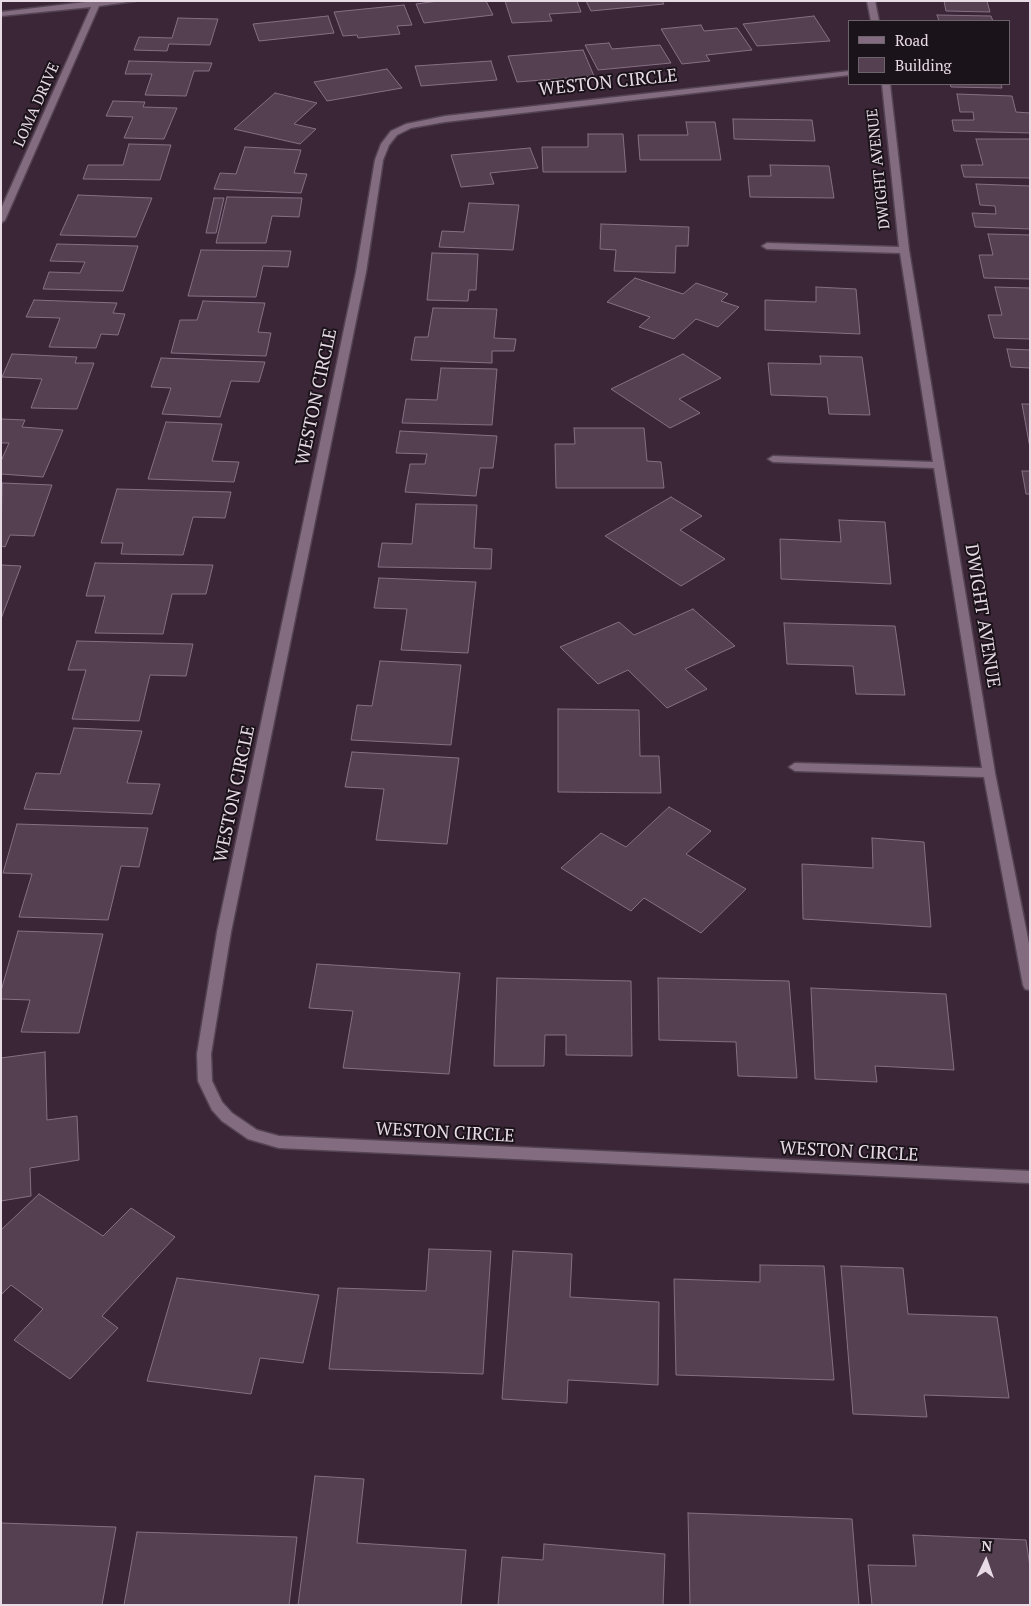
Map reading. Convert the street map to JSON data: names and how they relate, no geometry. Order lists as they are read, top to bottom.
{
  "streets": {
    "street": ["WESTON CIRCLE", "LOMA DRIVE", "DWIGHT AVENUE"]
  },
  "legend": ["Road", "Building"],
  "north": "top"
}
